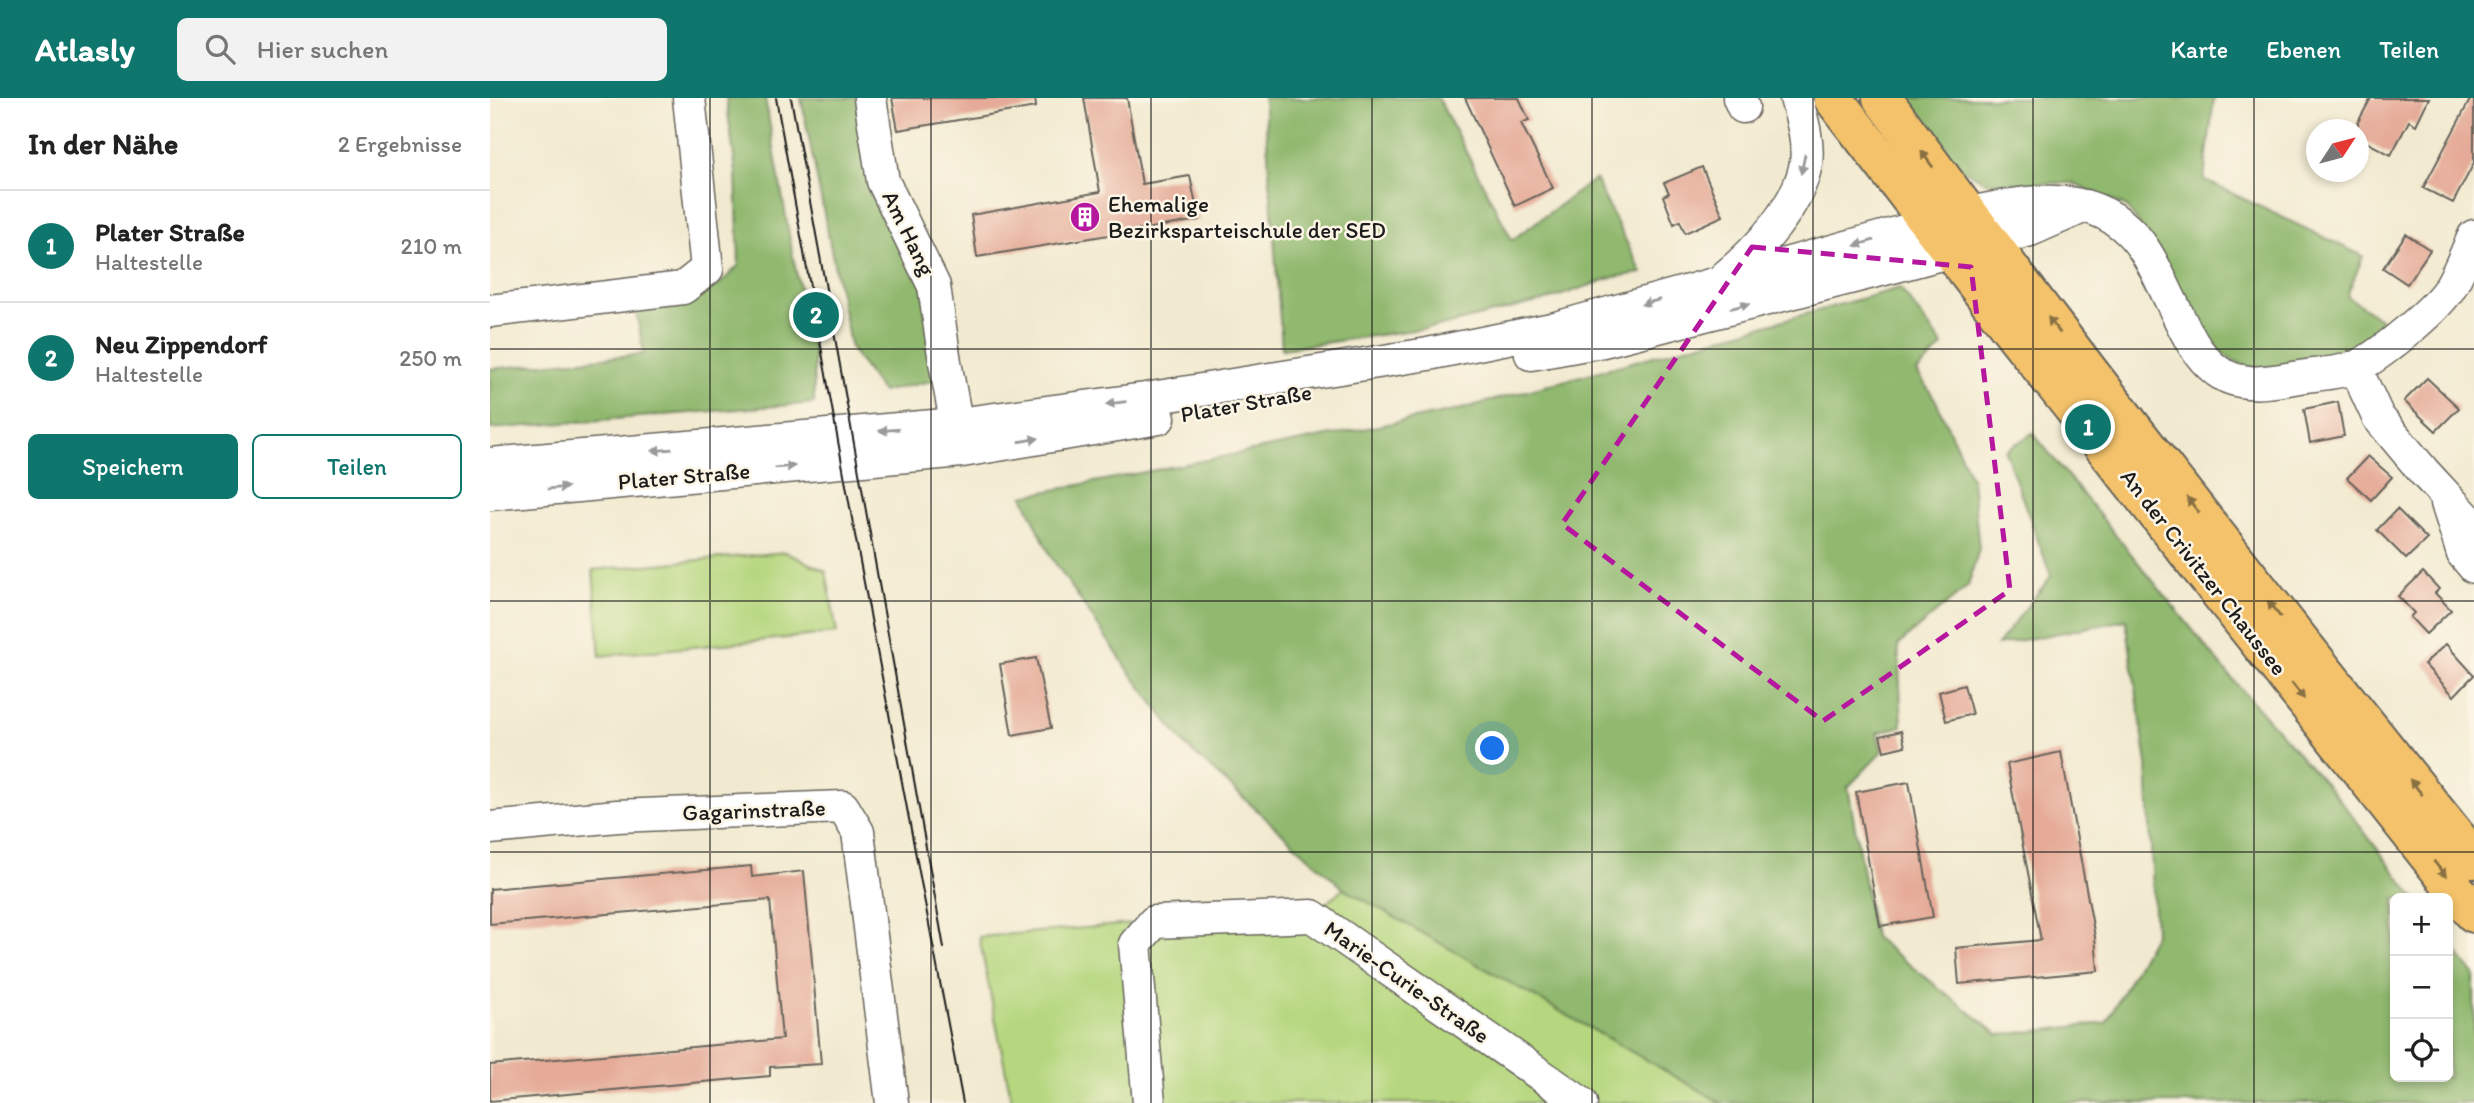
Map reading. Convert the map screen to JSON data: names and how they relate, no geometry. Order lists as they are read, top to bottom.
{
  "streets": {
    "main road": ["An der Crivitzer Chaussee"],
    "street": [
      "Am Hang",
      "Plater Straße",
      "Gagarinstraße",
      "Marie-Curie-Straße"
    ]
  },
  "crossings": [
    ["Am Hang", "Plater Straße"],
    ["Plater Straße", "An der Crivitzer Chaussee"]
  ],
  "places": {
    "building": ["Ehemalige Bezirksparteischule der SED"]
  },
  "north": "top right",
  "page": {
    "header": "Atlasly",
    "search": "Hier suchen",
    "nav": ["Karte", "Ebenen", "Teilen"],
    "heading": ["In der Nähe", "2 Ergebnisse"],
    "list": [
      {
        "mark": "1",
        "name": "Plater Straße",
        "note": "Haltestelle",
        "value": "210 m"
      },
      {
        "mark": "2",
        "name": "Neu Zippendorf",
        "note": "Haltestelle",
        "value": "250 m"
      }
    ],
    "pins": ["2", "1"],
    "buttons": ["Speichern", "Teilen"],
    "map_buttons": ["+", "−"]
  }
}
